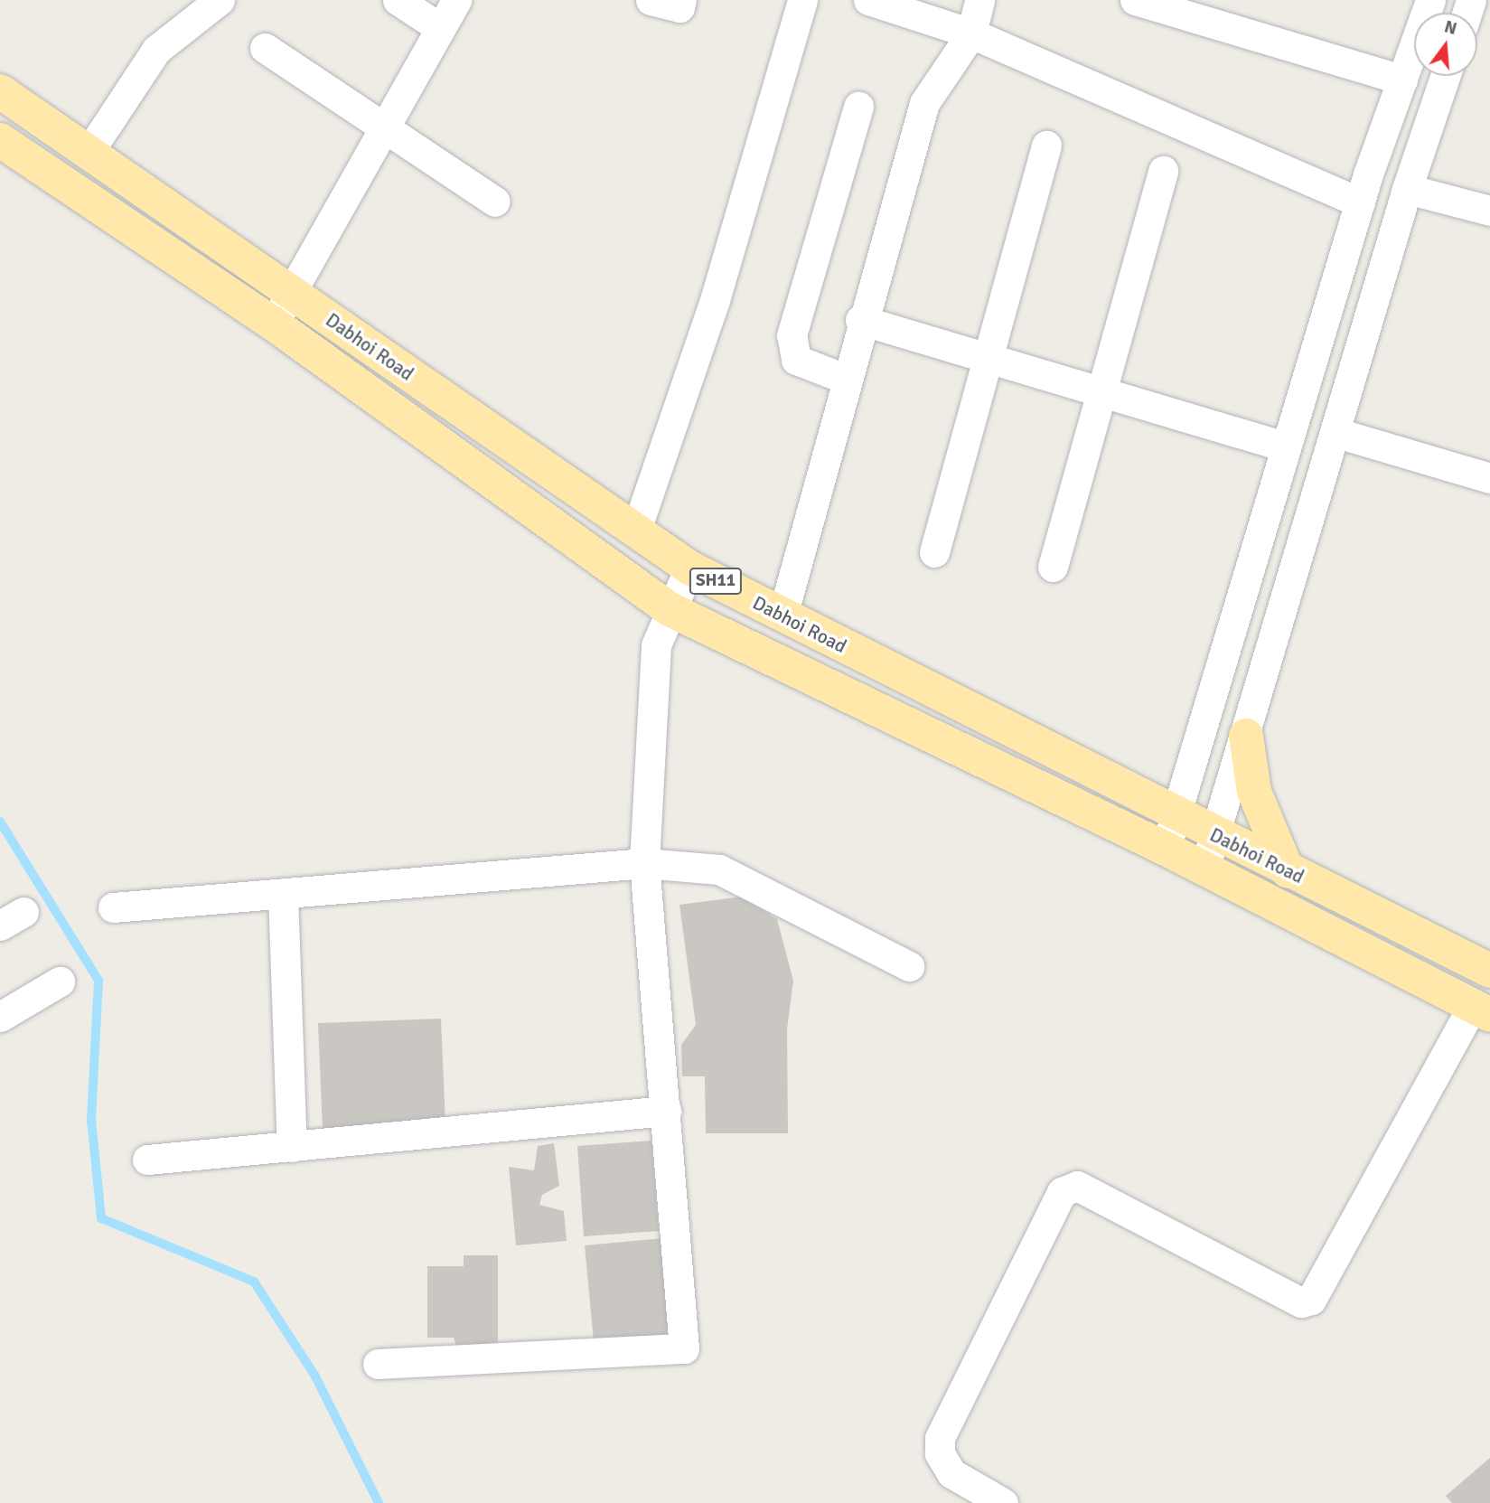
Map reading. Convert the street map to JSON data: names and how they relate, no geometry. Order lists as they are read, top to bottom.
{
  "streets": {
    "main road": ["Dabhoi Road", "SH11"]
  },
  "north": "top"
}
